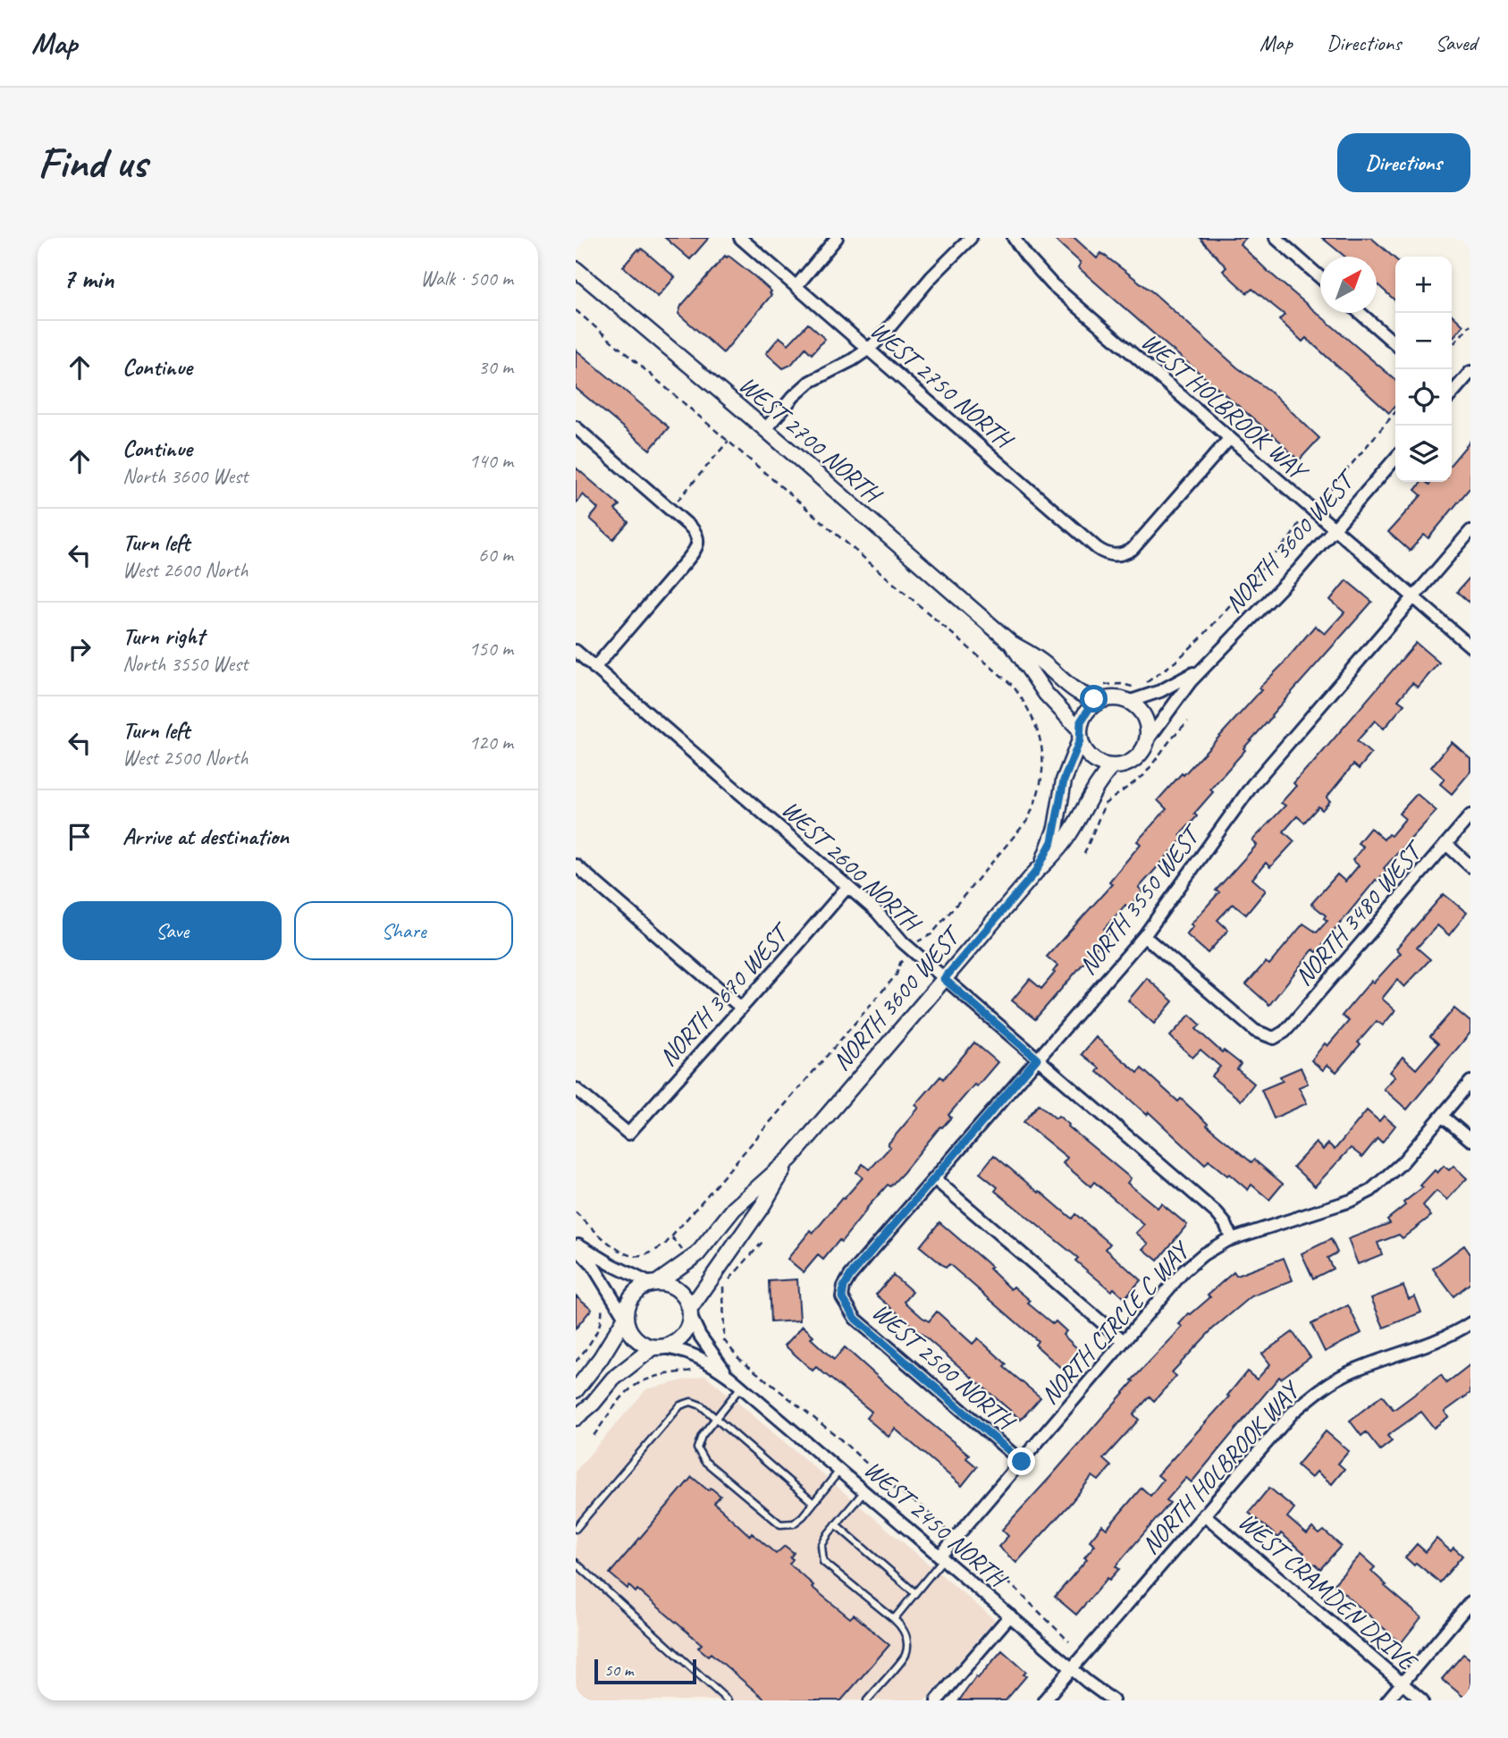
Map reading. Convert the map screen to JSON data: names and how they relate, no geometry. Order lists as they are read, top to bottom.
{
  "streets": {
    "street": [
      "WEST 2750 NORTH",
      "WEST HOLBROOK WAY",
      "WEST 2700 NORTH",
      "NORTH 3600 WEST",
      "WEST 2600 NORTH",
      "NORTH 3550 WEST",
      "NORTH 3480 WEST",
      "NORTH 3670 WEST",
      "NORTH CIRCLE C WAY",
      "WEST 2500 NORTH",
      "NORTH HOLBROOK WAY",
      "WEST 2450 NORTH",
      "WEST CRAMDEN DRIVE"
    ]
  },
  "crossings": [
    ["WEST 2750 NORTH", "WEST HOLBROOK WAY"],
    ["WEST HOLBROOK WAY", "NORTH 3600 WEST"],
    ["WEST HOLBROOK WAY", "NORTH 3550 WEST"],
    ["WEST 2700 NORTH", "NORTH 3600 WEST"],
    ["NORTH 3600 WEST", "WEST 2600 NORTH"],
    ["NORTH 3600 WEST", "WEST 2450 NORTH"],
    ["WEST 2600 NORTH", "NORTH 3550 WEST"],
    ["WEST 2600 NORTH", "NORTH 3670 WEST"],
    ["WEST 2600 NORTH", "NORTH CIRCLE C WAY"],
    ["NORTH 3550 WEST", "NORTH 3480 WEST"],
    ["NORTH 3550 WEST", "WEST 2500 NORTH"],
    ["NORTH CIRCLE C WAY", "WEST 2500 NORTH"],
    ["NORTH CIRCLE C WAY", "WEST 2450 NORTH"],
    ["NORTH HOLBROOK WAY", "WEST 2450 NORTH"],
    ["NORTH HOLBROOK WAY", "WEST CRAMDEN DRIVE"]
  ],
  "scale_bar": "50 m",
  "north": "top right",
  "page": {
    "header": "Map",
    "nav": ["Map", "Directions", "Saved"],
    "buttons": [
      "Directions",
      ["Save", "Share"]
    ],
    "title": "Find us",
    "heading": ["7 min", "Walk · 500 m"],
    "map_buttons": ["+", "−"],
    "list": [
      ["Continue", "30 m"],
      ["Continue", "North 3600 West", "140 m"],
      ["Turn left", "West 2600 North", "60 m"],
      ["Turn right", "North 3550 West", "150 m"],
      ["Turn left", "West 2500 North", "120 m"],
      "Arrive at destination"
    ],
    "scale": "50 m"
  }
}
